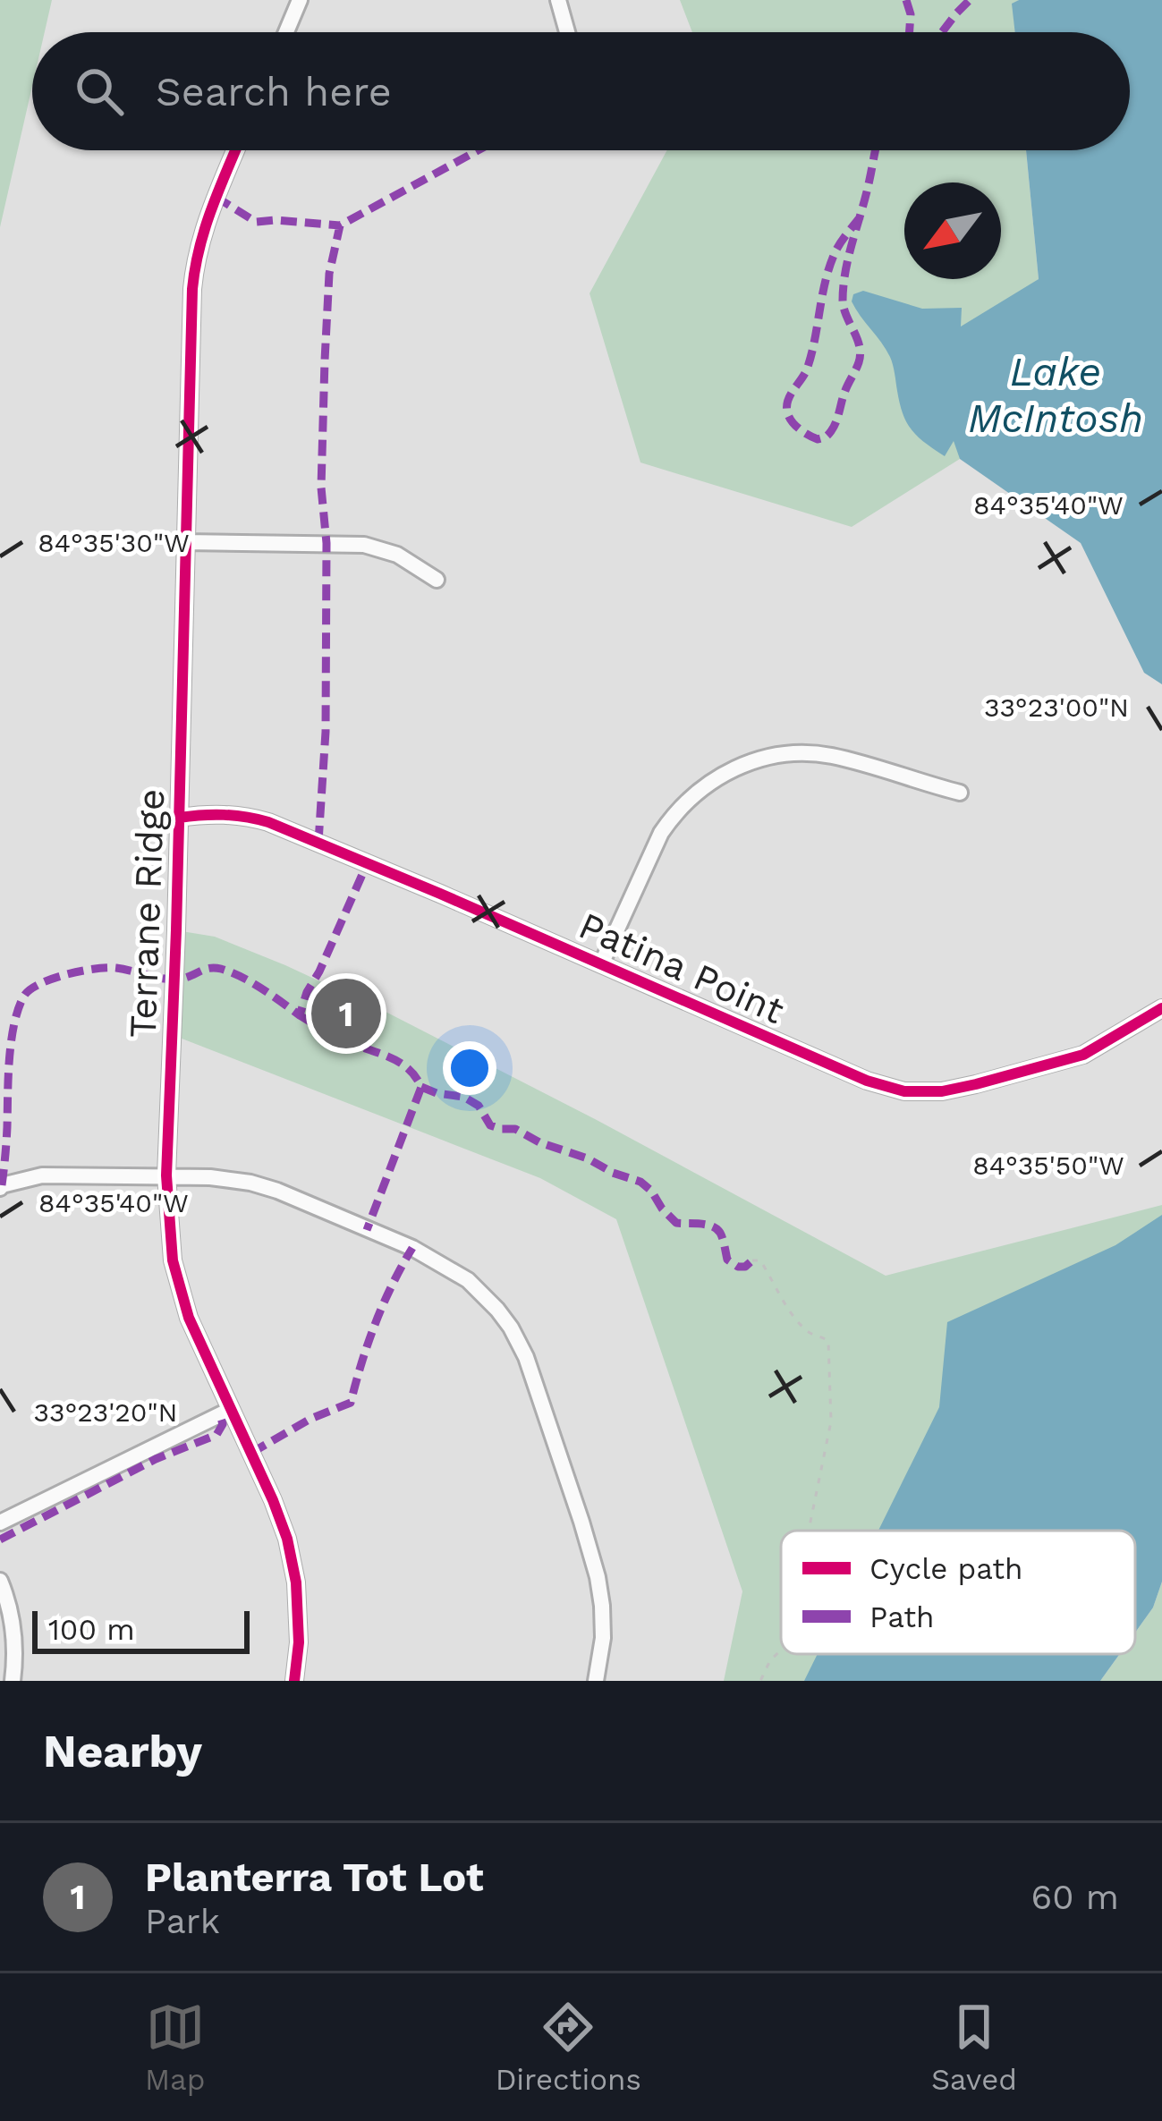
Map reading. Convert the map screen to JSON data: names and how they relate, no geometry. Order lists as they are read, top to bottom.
{
  "streets": {
    "street": ["Terrane Ridge", "Patina Point"]
  },
  "crossings": [
    ["Terrane Ridge", "Patina Point"]
  ],
  "water": ["Lake McIntosh"],
  "legend": ["Cycle path", "Path"],
  "scale_bar": "100 m",
  "north": "bottom left",
  "page": {
    "search": "Search here",
    "pins": "1",
    "scale": "100 m",
    "heading": "Nearby",
    "list": [
      {
        "mark": "1",
        "name": "Planterra Tot Lot",
        "note": "Park",
        "value": "60 m"
      }
    ],
    "nav": ["Map", "Directions", "Saved"]
  },
  "coordinates": [
    "84°35'40\"W",
    "84°35'30\"W",
    "33°23'00\"N",
    "84°35'50\"W",
    "33°23'20\"N"
  ]
}
